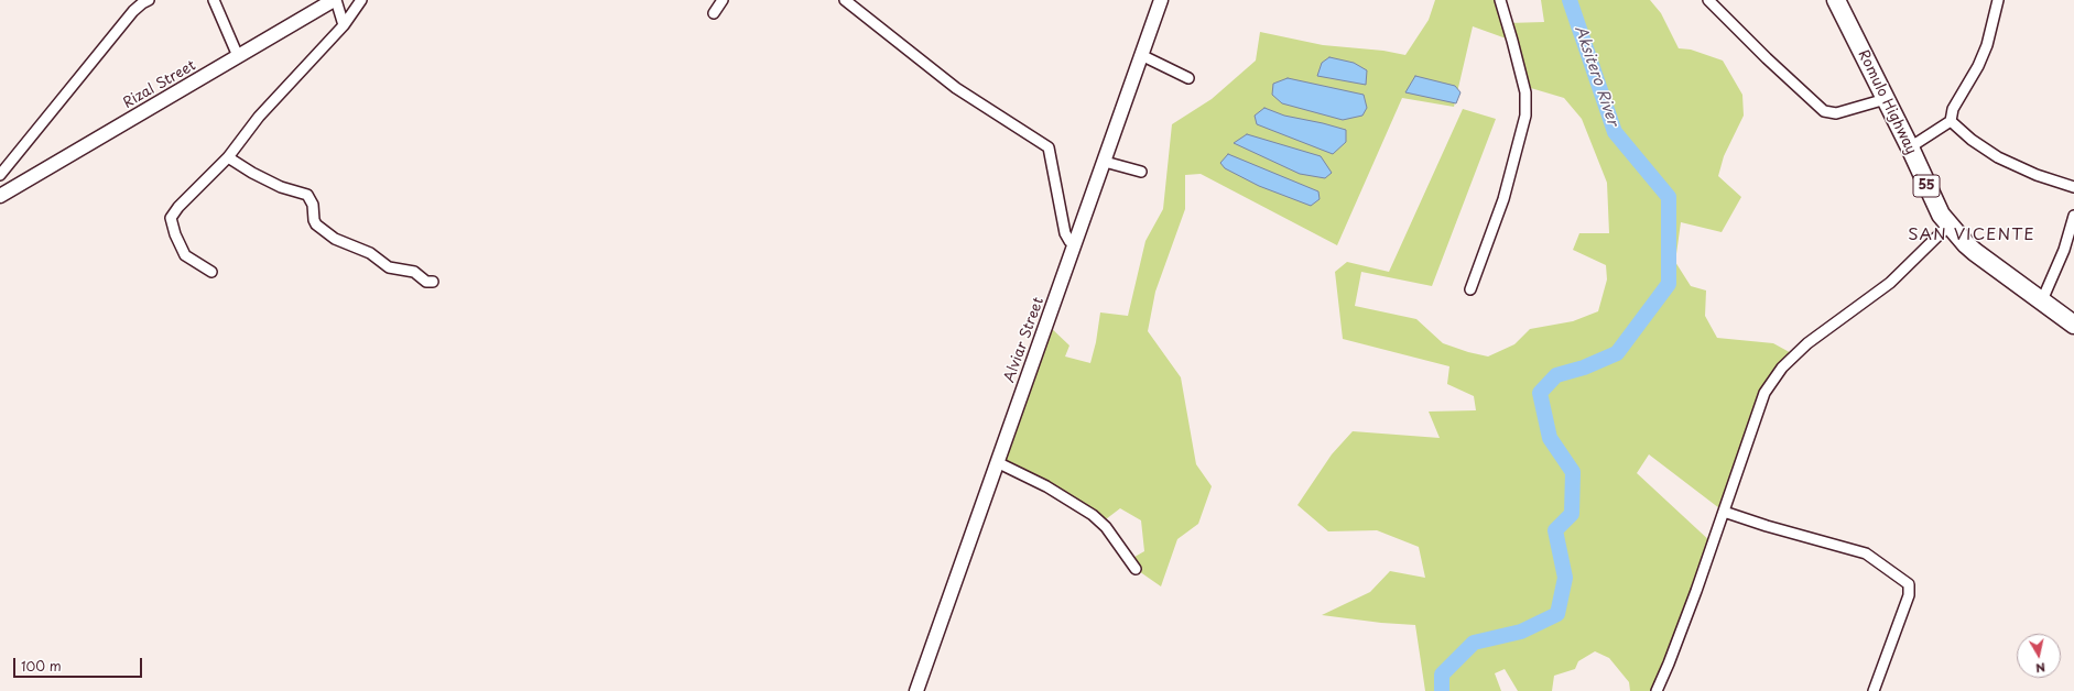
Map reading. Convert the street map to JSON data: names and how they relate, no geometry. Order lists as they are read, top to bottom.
{
  "streets": {
    "highway": ["Romulo Highway", "55"],
    "street": ["Rizal Street", "Alviar Street"]
  },
  "districts": ["SAN VICENTE"],
  "water": ["Aksitero River"],
  "scale_bar": "100 m",
  "north": "bottom"
}
